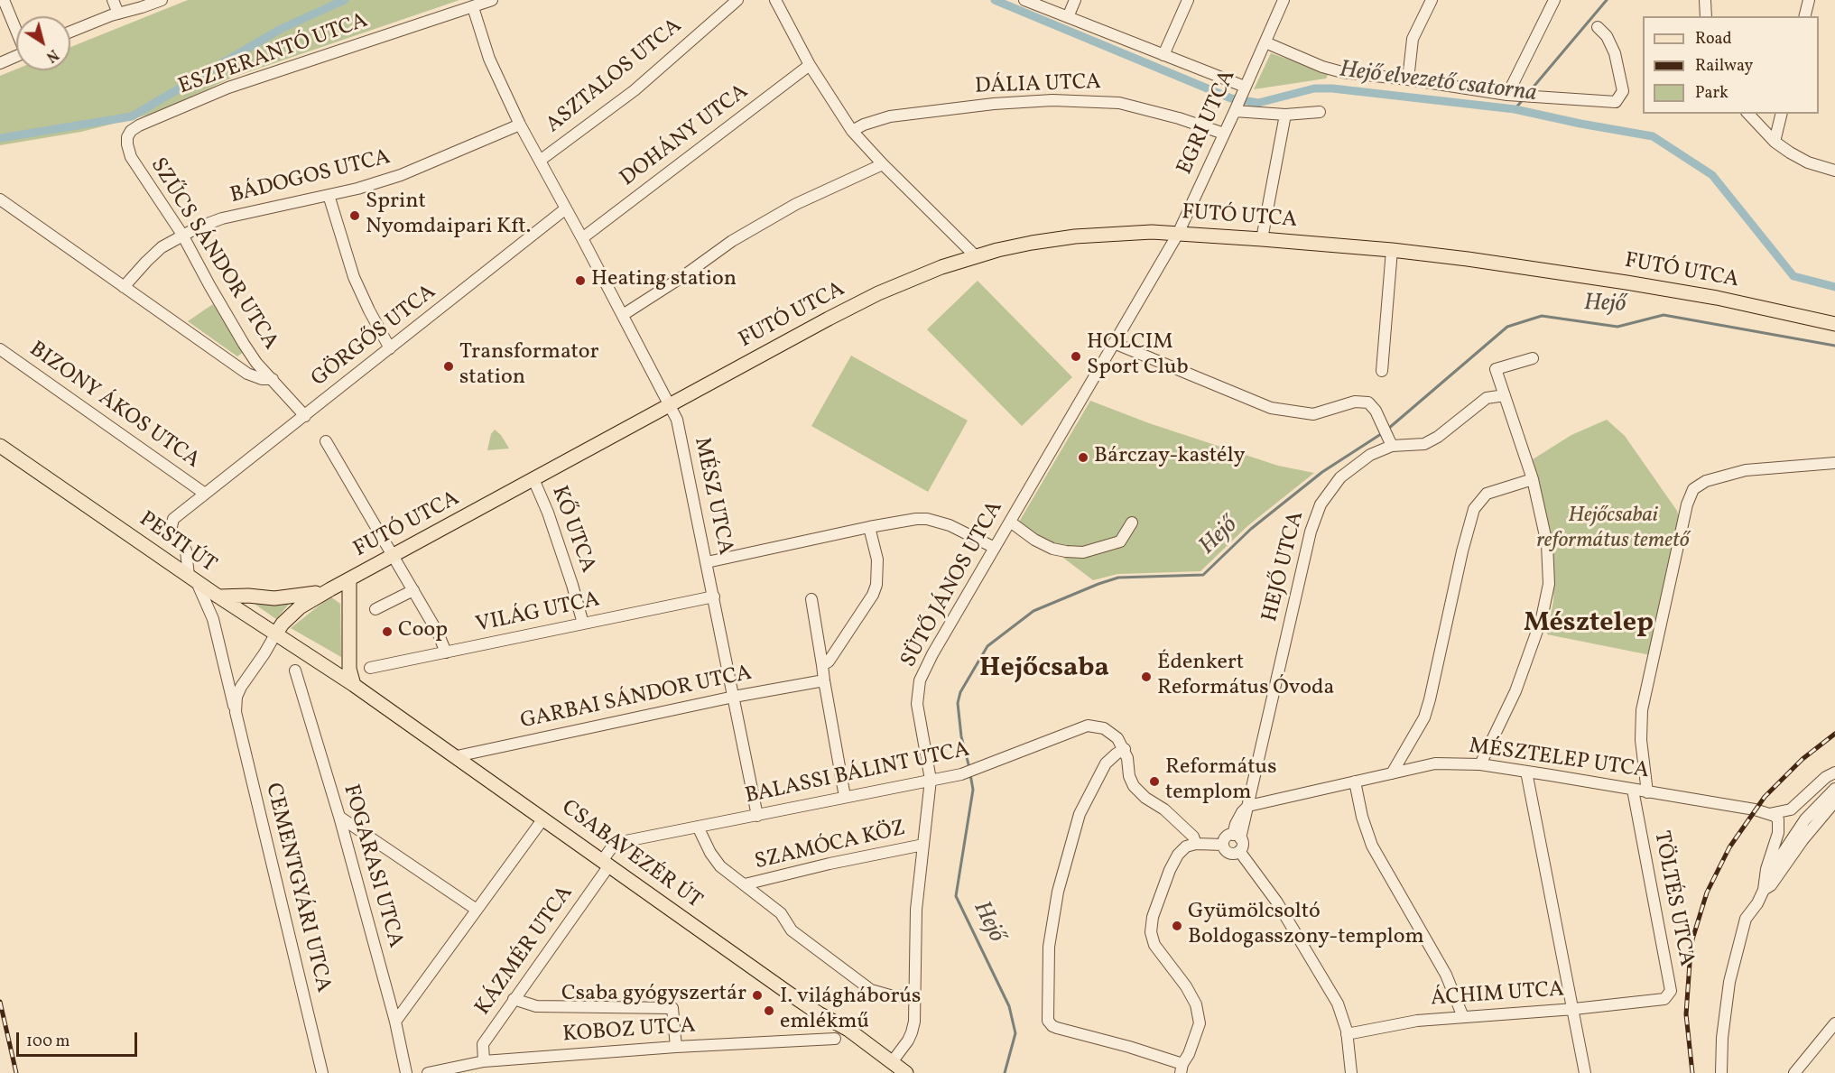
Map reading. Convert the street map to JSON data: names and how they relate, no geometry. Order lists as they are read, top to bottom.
{
  "streets": {
    "main road": ["FUTÓ UTCA", "PESTI ÚT", "CSABAVEZÉR ÚT"],
    "street": [
      "ESZPERANTÓ UTCA",
      "ASZTALOS UTCA",
      "DÁLIA UTCA",
      "EGRI UTCA",
      "DOHÁNY UTCA",
      "BÁDOGOS UTCA",
      "SZŰCS SÁNDOR UTCA",
      "GÖRGŐS UTCA",
      "BIZONY ÁKOS UTCA",
      "MÉSZ UTCA",
      "KŐ UTCA",
      "HEJŐ UTCA",
      "SÜTŐ JÁNOS UTCA",
      "VILÁG UTCA",
      "GARBAI SÁNDOR UTCA",
      "MÉSZTELEP UTCA",
      "BALASSI BÁLINT UTCA",
      "SZAMÓCA KÖZ",
      "FOGARASI UTCA",
      "CEMENTGYÁRI UTCA",
      "TÖLTÉS UTCA",
      "KÁZMÉR UTCA",
      "ÁCHIM UTCA",
      "KOBOZ UTCA"
    ]
  },
  "crossings": [
    ["ESZPERANTÓ UTCA", "SZŰCS SÁNDOR UTCA"],
    ["ESZPERANTÓ UTCA", "MÉSZ UTCA"],
    ["ASZTALOS UTCA", "MÉSZ UTCA"],
    ["DÁLIA UTCA", "EGRI UTCA"],
    ["EGRI UTCA", "FUTÓ UTCA"],
    ["EGRI UTCA", "SÜTŐ JÁNOS UTCA"],
    ["DOHÁNY UTCA", "MÉSZ UTCA"],
    ["BÁDOGOS UTCA", "SZŰCS SÁNDOR UTCA"],
    ["BÁDOGOS UTCA", "MÉSZ UTCA"],
    ["FUTÓ UTCA", "MÉSZ UTCA"],
    ["FUTÓ UTCA", "KŐ UTCA"],
    ["FUTÓ UTCA", "PESTI ÚT"],
    ["FUTÓ UTCA", "CEMENTGYÁRI UTCA"],
    ["SZŰCS SÁNDOR UTCA", "GÖRGŐS UTCA"],
    ["GÖRGŐS UTCA", "BIZONY ÁKOS UTCA"],
    ["GÖRGŐS UTCA", "MÉSZ UTCA"],
    ["GÖRGŐS UTCA", "PESTI ÚT"],
    ["GÖRGŐS UTCA", "CEMENTGYÁRI UTCA"],
    ["MÉSZ UTCA", "VILÁG UTCA"],
    ["MÉSZ UTCA", "GARBAI SÁNDOR UTCA"],
    ["MÉSZ UTCA", "BALASSI BÁLINT UTCA"],
    ["KŐ UTCA", "VILÁG UTCA"],
    ["PESTI ÚT", "CSABAVEZÉR ÚT"],
    ["PESTI ÚT", "CEMENTGYÁRI UTCA"],
    ["HEJŐ UTCA", "MÉSZTELEP UTCA"],
    ["SÜTŐ JÁNOS UTCA", "BALASSI BÁLINT UTCA"],
    ["SÜTŐ JÁNOS UTCA", "SZAMÓCA KÖZ"],
    ["SÜTŐ JÁNOS UTCA", "CSABAVEZÉR ÚT"],
    ["GARBAI SÁNDOR UTCA", "CSABAVEZÉR ÚT"],
    ["MÉSZTELEP UTCA", "TÖLTÉS UTCA"],
    ["BALASSI BÁLINT UTCA", "SZAMÓCA KÖZ"],
    ["BALASSI BÁLINT UTCA", "CSABAVEZÉR ÚT"],
    ["BALASSI BÁLINT UTCA", "KÁZMÉR UTCA"],
    ["CSABAVEZÉR ÚT", "KÁZMÉR UTCA"],
    ["TÖLTÉS UTCA", "ÁCHIM UTCA"],
    ["KÁZMÉR UTCA", "KOBOZ UTCA"]
  ],
  "districts": ["Mésztelep", "Hejőcsaba"],
  "water": ["Hejő elvezető csatorna", "Hejő"],
  "parks": ["Hejőcsabai református temető"],
  "places": [
    "Sprint Nyomdaipari Kft.",
    "Heating station",
    "HOLCIM Sport Club",
    "Transformator station",
    "Bárczay-kastély",
    "Coop",
    "Édenkert Református Óvoda",
    "Református templom",
    "Gyümölcsoltó Boldogasszony-templom",
    "Csaba gyógyszertár",
    "I. világháborús emlékmű"
  ],
  "legend": ["Road", "Railway", "Park"],
  "scale_bar": "100 m",
  "north": "bottom right"
}
